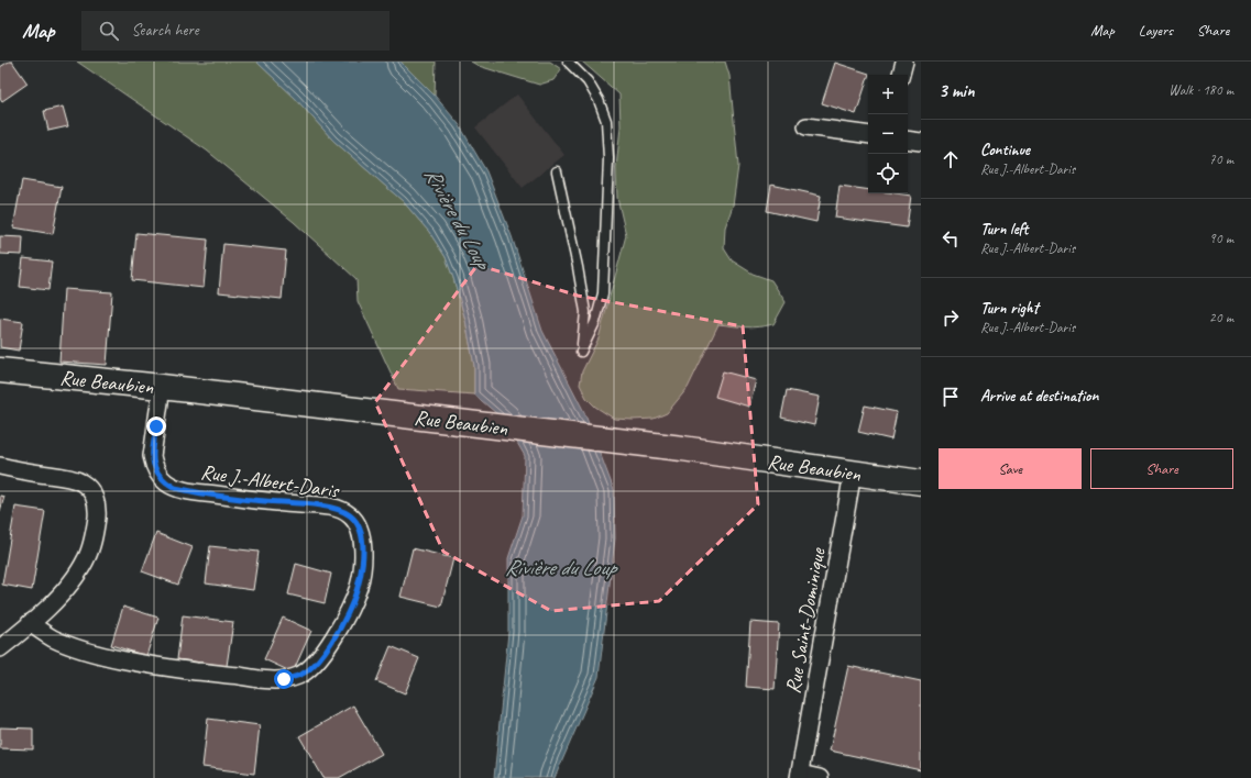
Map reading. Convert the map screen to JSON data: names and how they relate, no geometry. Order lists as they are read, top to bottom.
{
  "streets": {
    "main road": ["Rue Beaubien"],
    "street": ["Rue J.-Albert-Daris", "Rue Saint-Dominique"]
  },
  "crossings": [
    ["Rue Beaubien", "Rue J.-Albert-Daris"],
    ["Rue Beaubien", "Rue Saint-Dominique"]
  ],
  "water": ["Rivière du Loup"],
  "page": {
    "header": "Map",
    "search": "Search here",
    "nav": ["Map", "Layers", "Share"],
    "heading": ["3 min", "Walk · 180 m"],
    "map_buttons": ["+", "−"],
    "list": [
      ["Continue", "Rue J.-Albert-Daris", "70 m"],
      ["Turn left", "Rue J.-Albert-Daris", "90 m"],
      ["Turn right", "Rue J.-Albert-Daris", "20 m"],
      "Arrive at destination"
    ],
    "buttons": ["Save", "Share"]
  }
}
